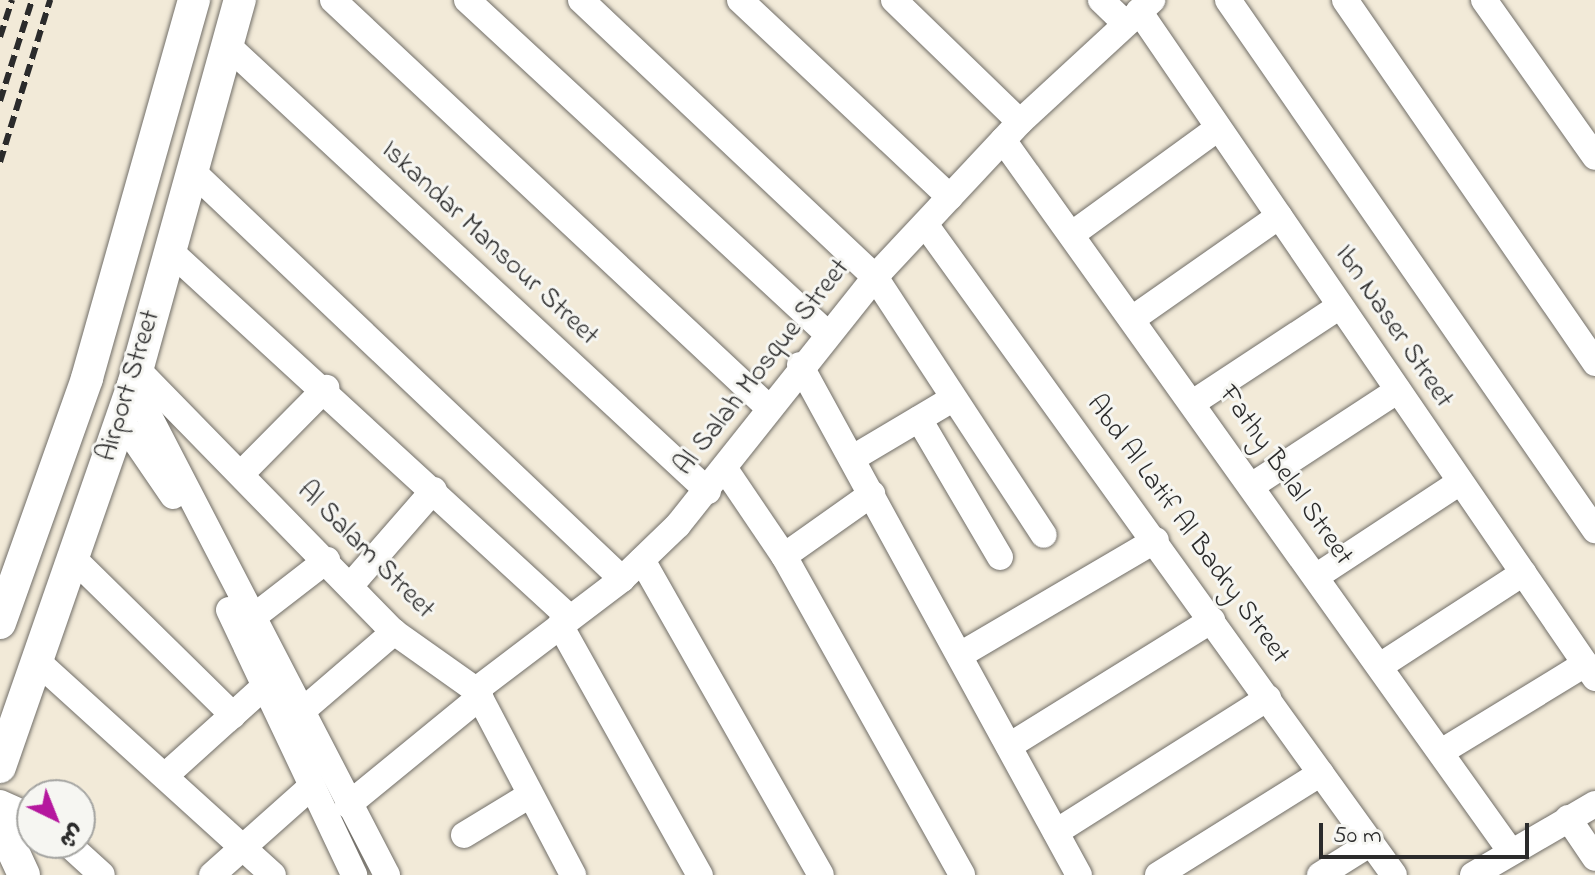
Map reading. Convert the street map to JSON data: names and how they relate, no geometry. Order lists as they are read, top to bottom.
{
  "streets": {
    "street": [
      "Iskandar Mansour Street",
      "Ibn Naser Street",
      "Al Salah Mosque Street",
      "Airport Street",
      "Fathy Belal Street",
      "Abd Al Latif Al Badry Street",
      "Al Salam Street"
    ]
  },
  "crossings": [
    ["Iskandar Mansour Street", "Al Salah Mosque Street"],
    ["Iskandar Mansour Street", "Airport Street"],
    ["Ibn Naser Street", "Al Salah Mosque Street"],
    ["Al Salah Mosque Street", "Fathy Belal Street"],
    ["Al Salah Mosque Street", "Abd Al Latif Al Badry Street"],
    ["Al Salah Mosque Street", "Al Salam Street"],
    ["Airport Street", "Al Salam Street"]
  ],
  "scale_bar": "50 m",
  "north": "bottom right"
}
